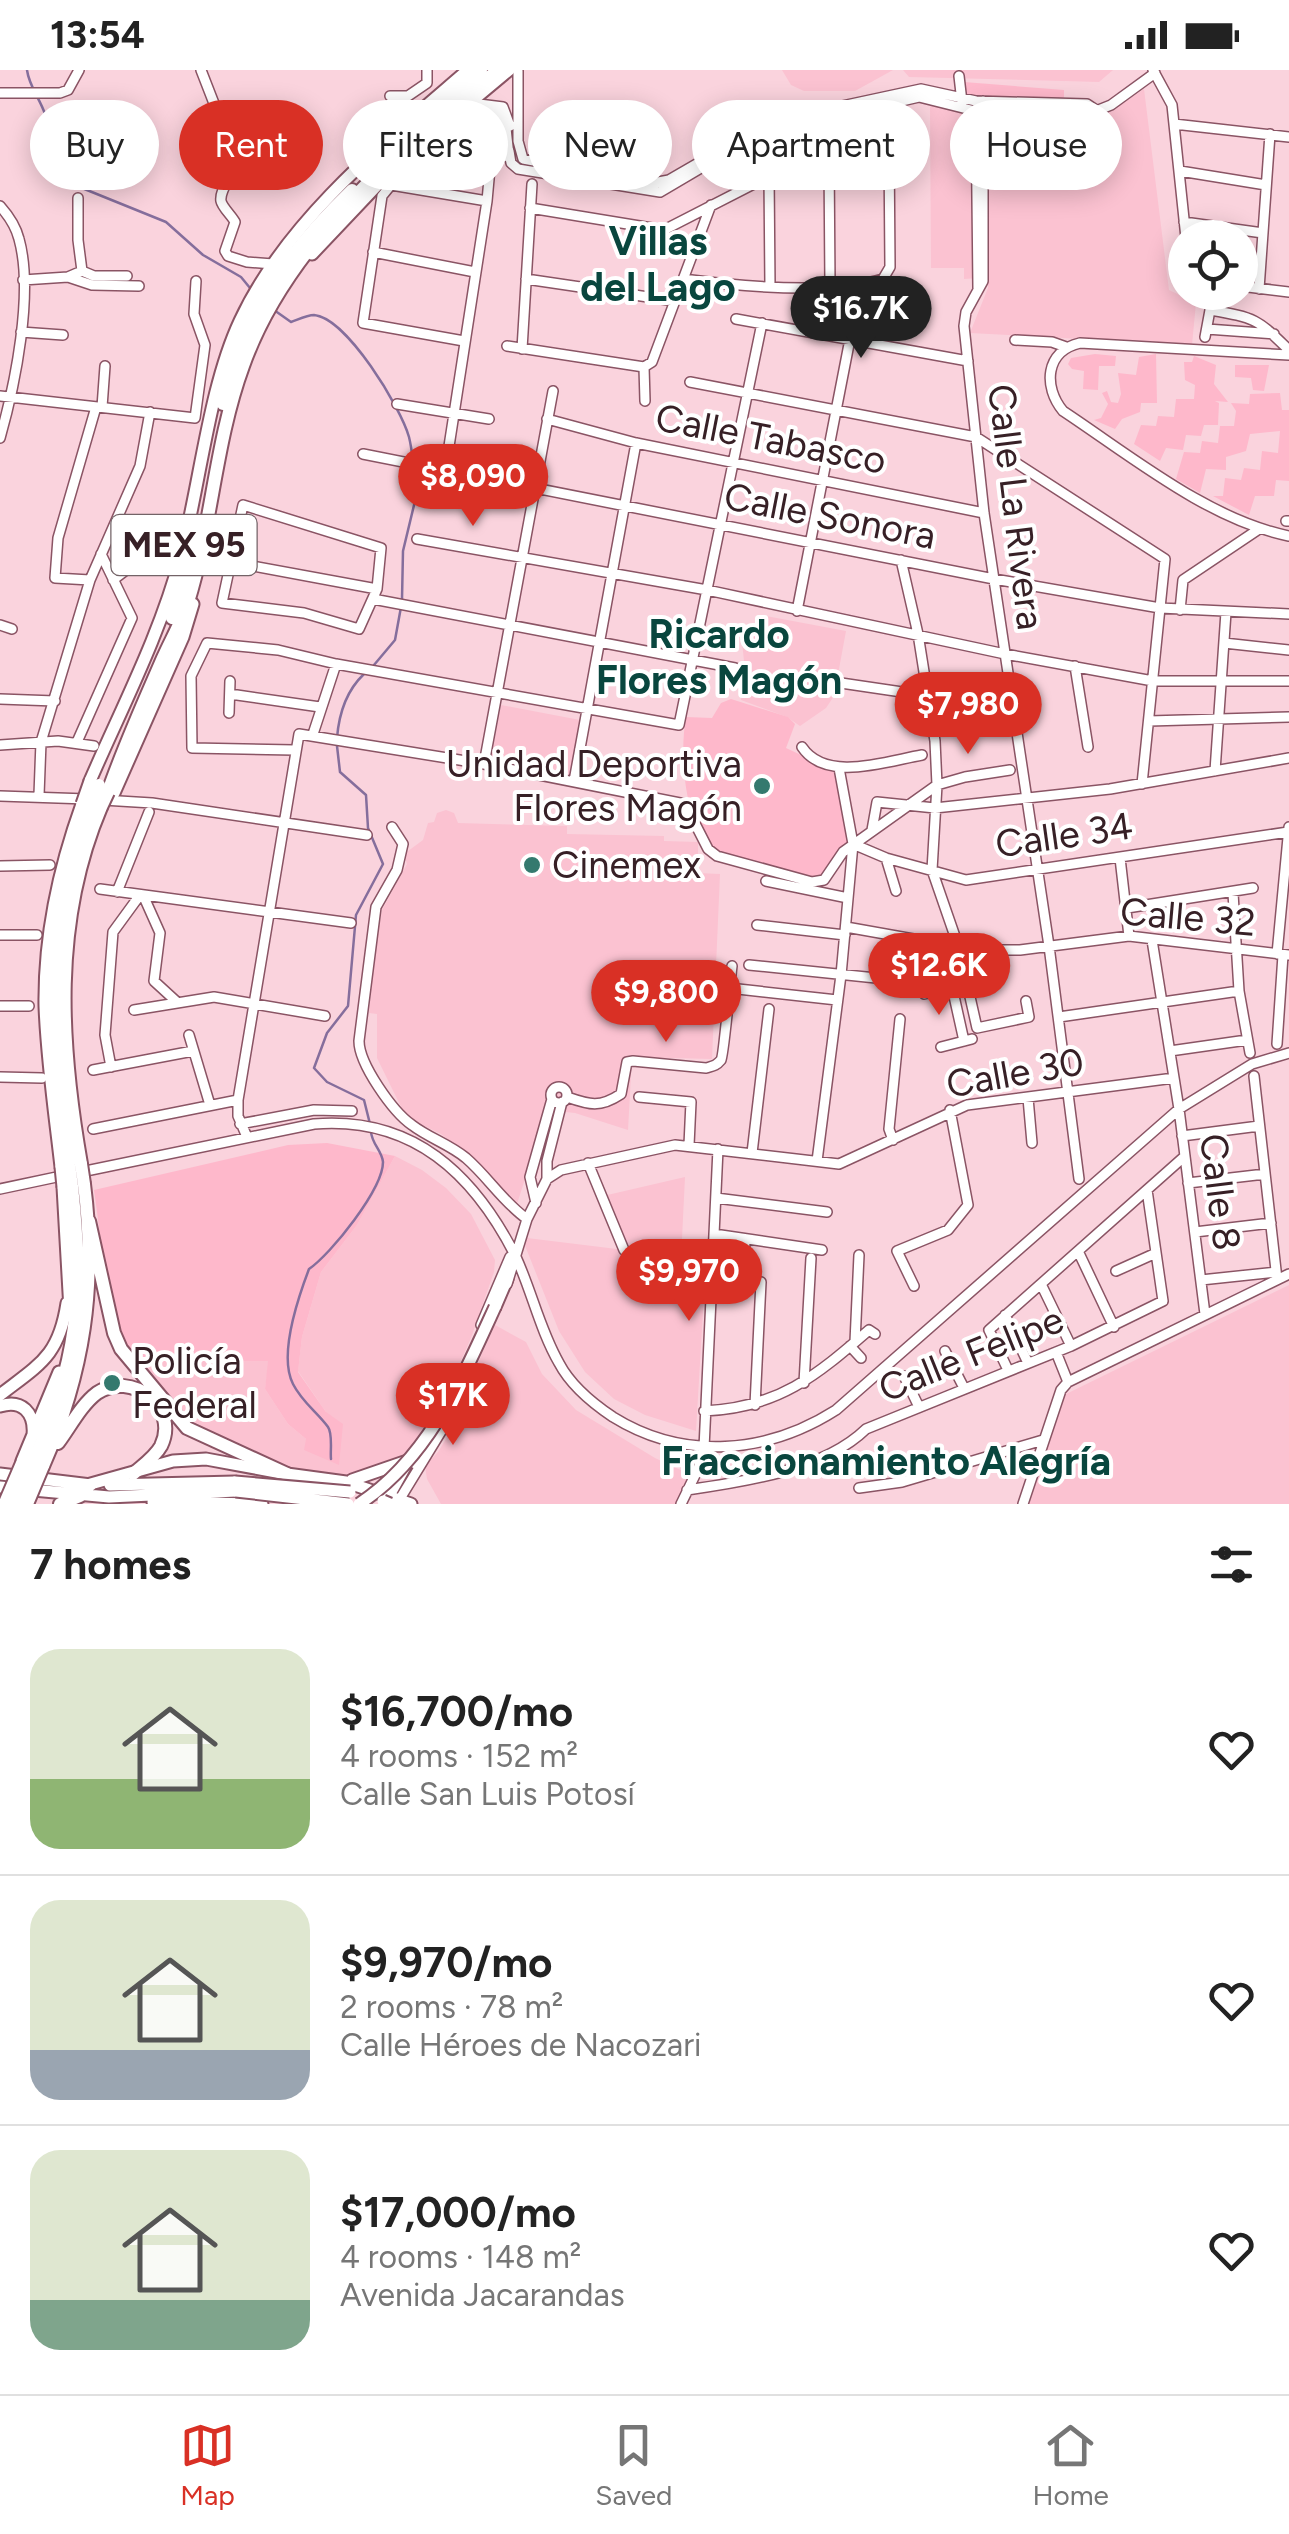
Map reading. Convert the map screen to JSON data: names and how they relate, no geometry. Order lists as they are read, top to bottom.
{
  "streets": {
    "highway": ["MEX 95"],
    "street": [
      "Calle Tabasco",
      "Calle La Rivera",
      "Calle Sonora",
      "Calle 34",
      "Calle 32",
      "Calle 30",
      "Calle 8",
      "Calle Felipe"
    ]
  },
  "crossings": [
    ["Calle Tabasco", "Calle La Rivera"],
    ["Calle La Rivera", "Calle Sonora"],
    ["Calle La Rivera", "Calle 34"],
    ["Calle La Rivera", "Calle 32"],
    ["Calle La Rivera", "Calle 30"],
    ["Calle 32", "Calle 8"],
    ["Calle 30", "Calle 8"]
  ],
  "districts": ["Villas del Lago", "Ricardo Flores Magón", "Fraccionamiento Alegría"],
  "places": ["Unidad Deportiva Flores Magón", "Cinemex", "Policía Federal"],
  "page": {
    "status": "13:54",
    "chip": [
      "Buy",
      "Rent",
      "Filters",
      "New",
      "Apartment",
      "House"
    ],
    "price": [
      "$16.7K",
      "$8,090",
      "$7,980",
      "$12.6K",
      "$9,800",
      "$9,970",
      "$17K"
    ],
    "heading": "7 homes",
    "list": [
      {
        "name": "$16,700/mo",
        "note": "4 rooms · 152 m² · Calle San Luis Potosí"
      },
      {
        "name": "$9,970/mo",
        "note": "2 rooms · 78 m² · Calle Héroes de Nacozari"
      },
      {
        "name": "$17,000/mo",
        "note": "4 rooms · 148 m² · Avenida Jacarandas"
      }
    ],
    "tabs": ["Map", "Saved", "Home"]
  }
}
